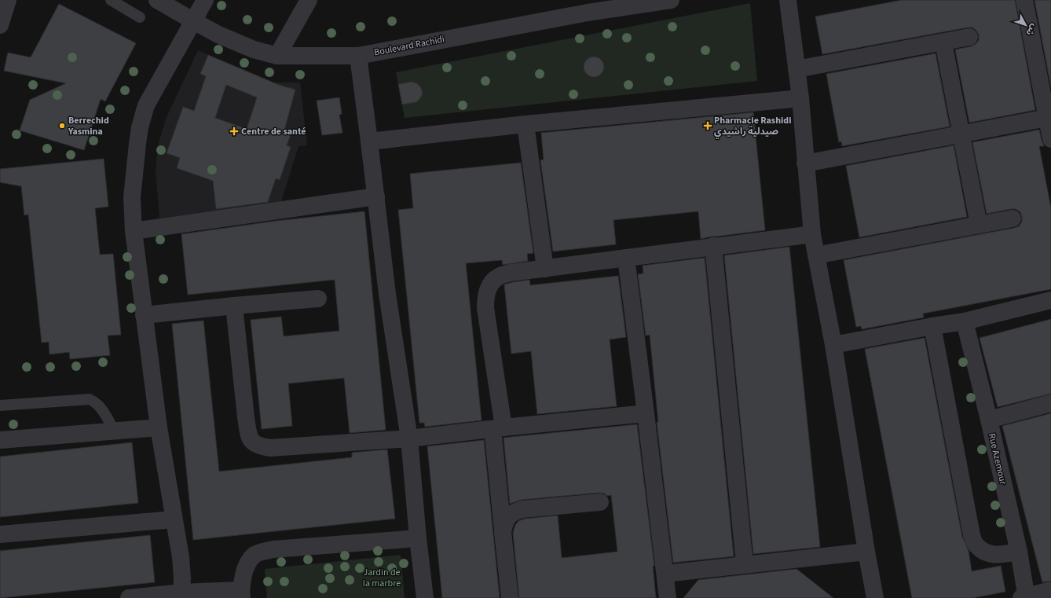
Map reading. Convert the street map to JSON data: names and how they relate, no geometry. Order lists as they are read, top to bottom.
{
  "streets": {
    "street": ["Boulevard Rachidi", "Rue Azemour"]
  },
  "parks": ["Jardin de la marbre"],
  "places": {
    "other": ["Berrechid Yasmina"],
    "health": ["Pharmacie Rashidi صيدلية راشيدي", "Centre de santé"]
  },
  "north": "bottom right"
}
